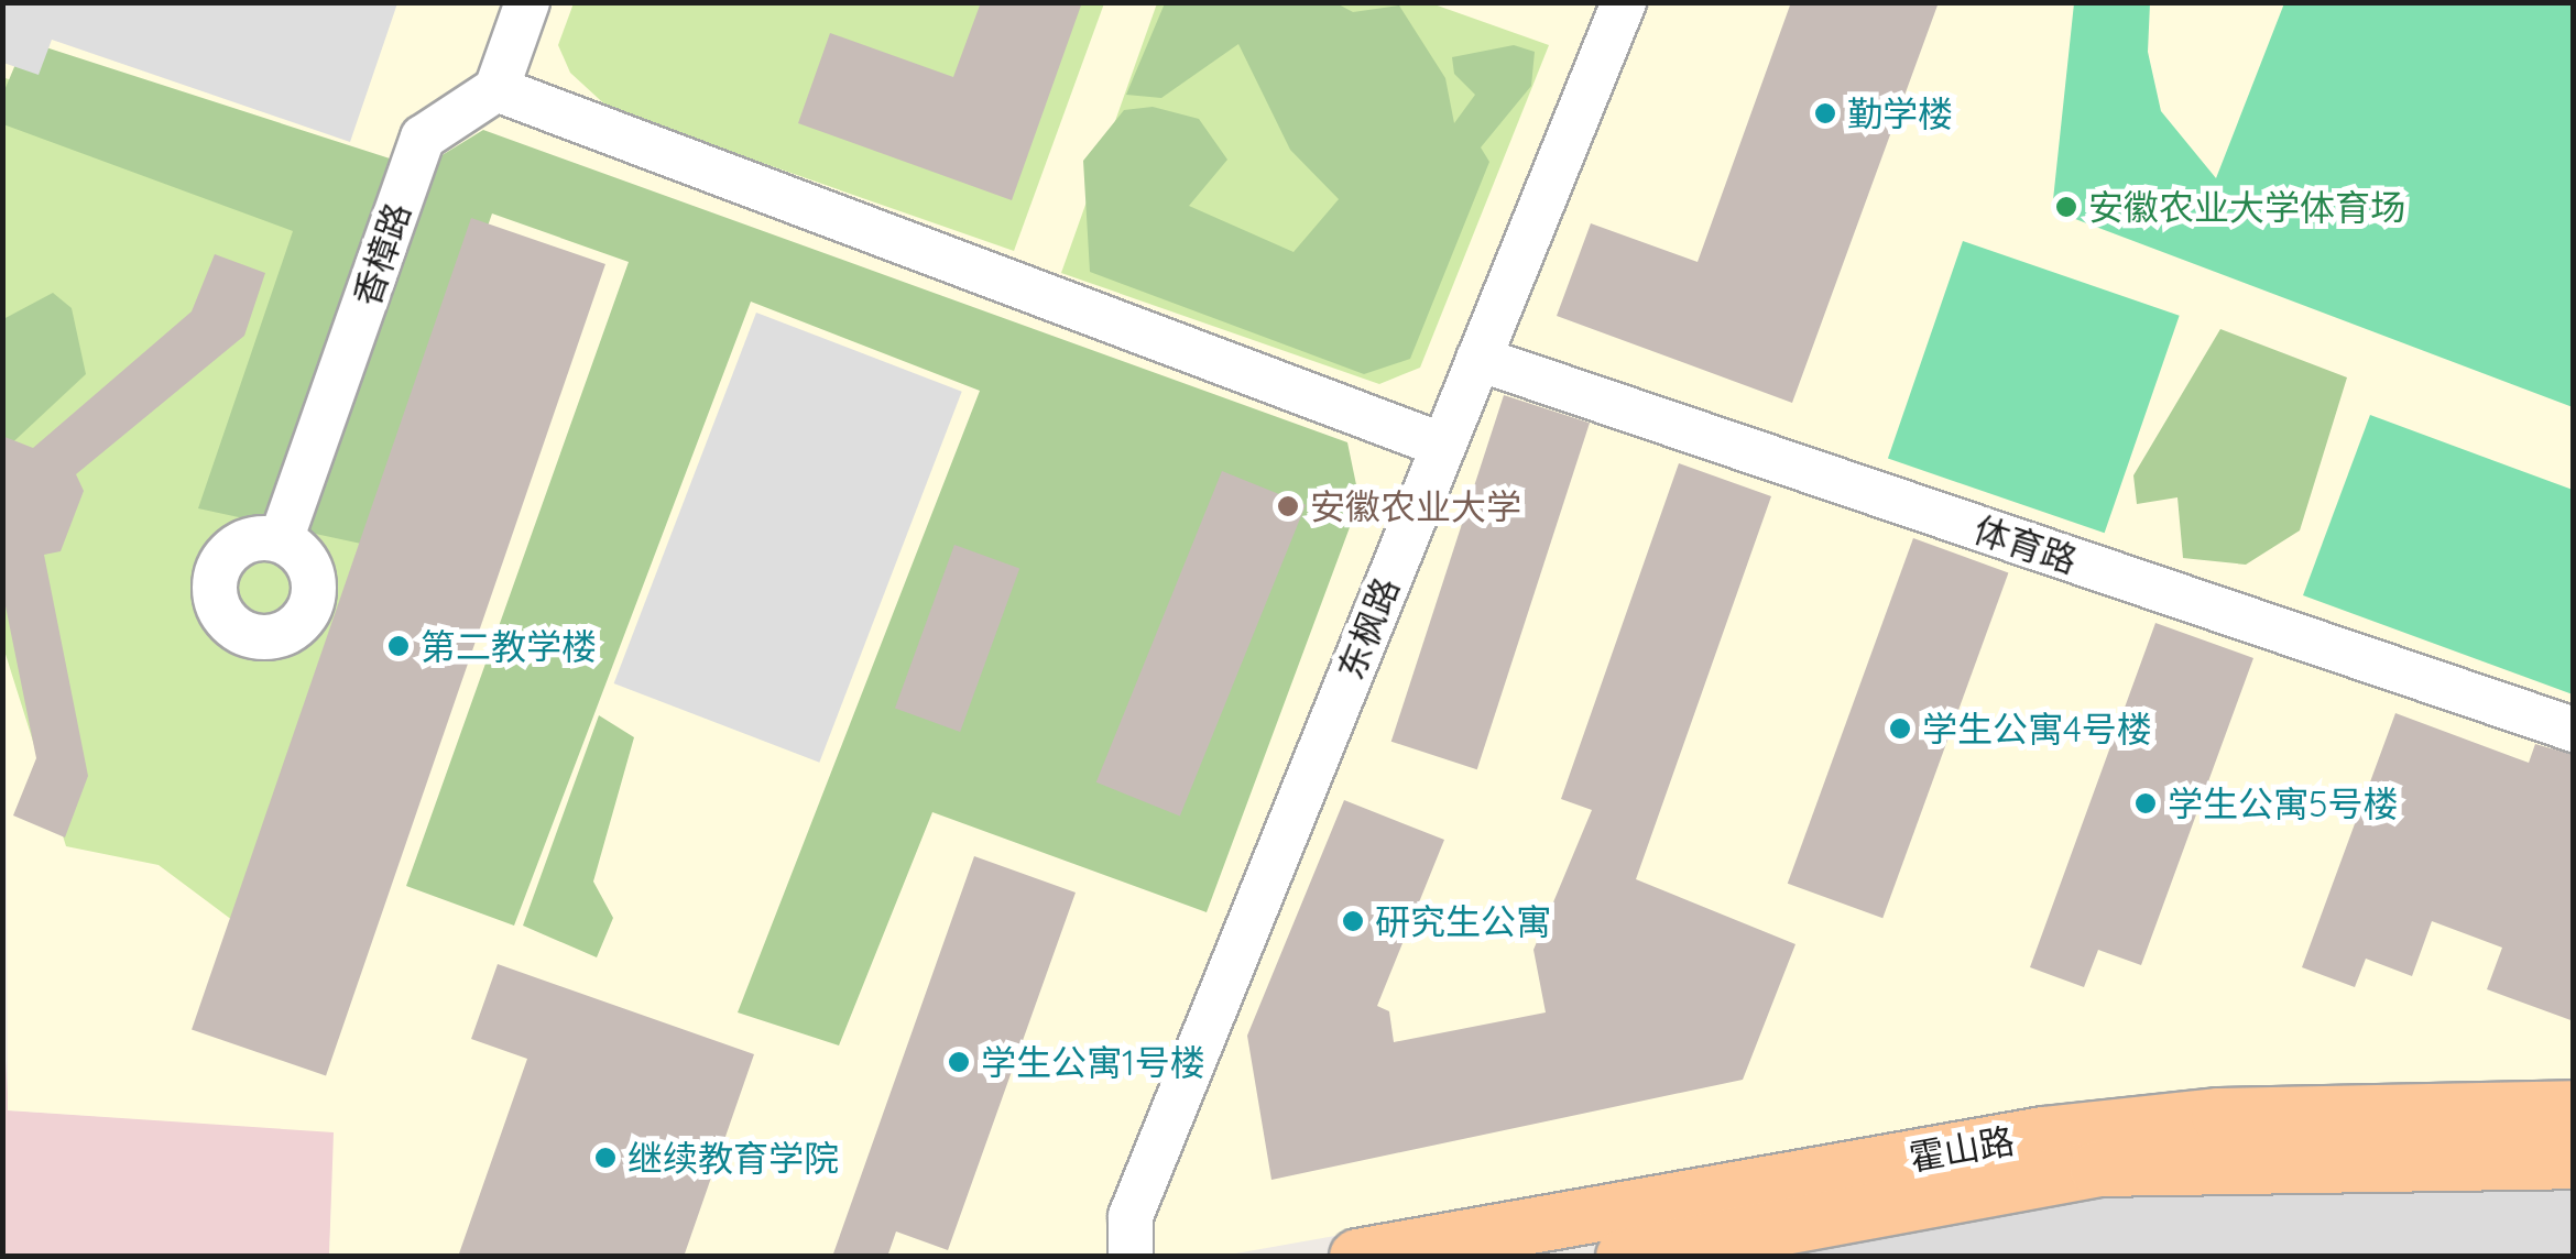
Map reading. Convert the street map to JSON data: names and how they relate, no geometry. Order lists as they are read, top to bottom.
{
  "streets": {
    "main road": ["霍山路"],
    "street": ["香樟路", "体育路", "东枫路"]
  },
  "crossings": [
    ["体育路", "东枫路"]
  ],
  "places": [
    "勤学楼",
    "安徽农业大学体育场",
    "安徽农业大学",
    "第二教学楼",
    "学生公寓4号楼",
    "学生公寓5号楼",
    "研究生公寓",
    "学生公寓1号楼",
    "继续教育学院"
  ]
}
